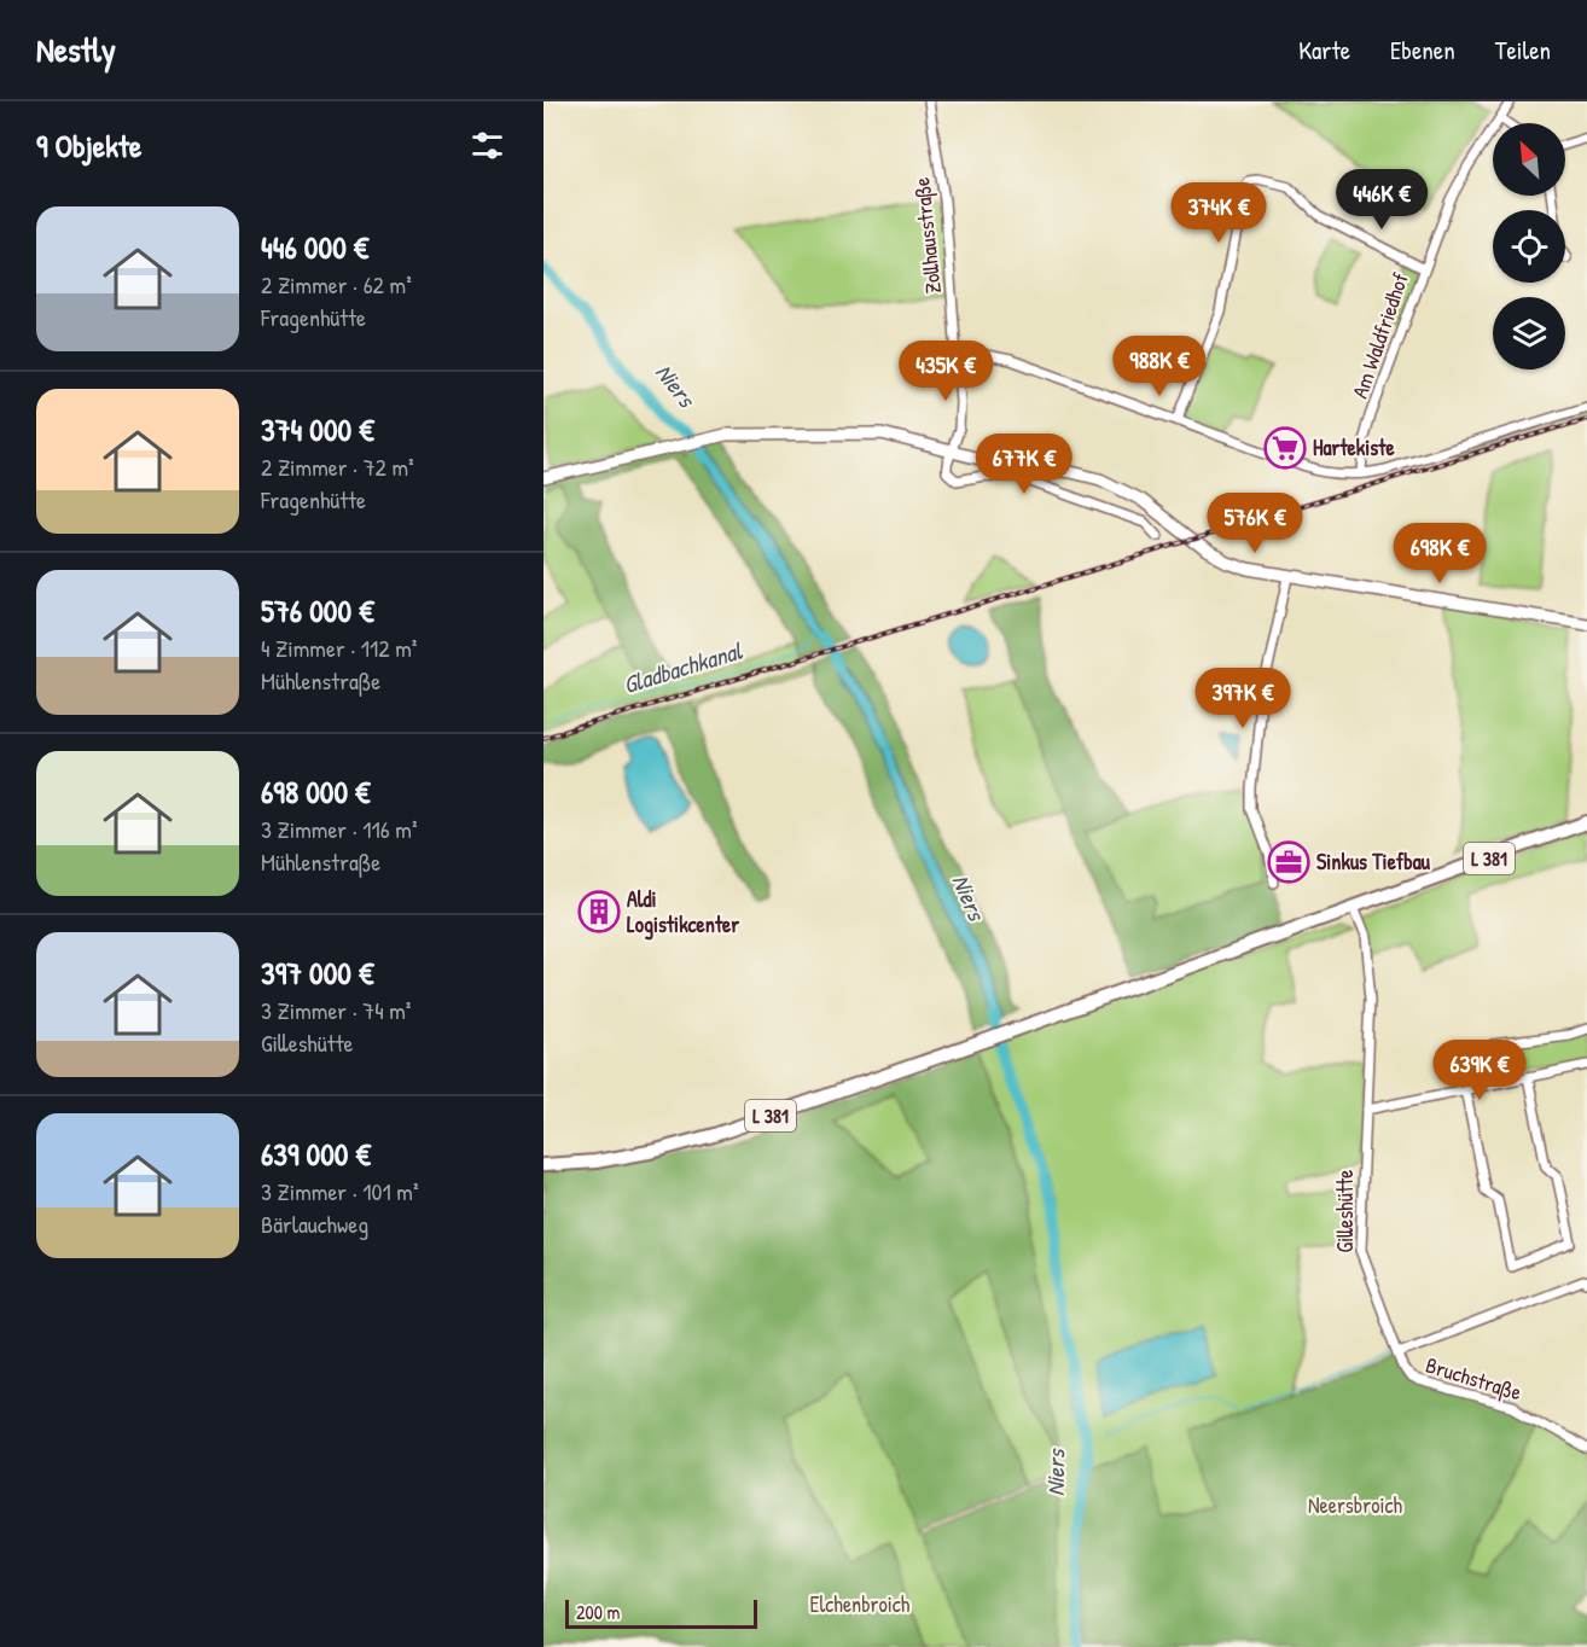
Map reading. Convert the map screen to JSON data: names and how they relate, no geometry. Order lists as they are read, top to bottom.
{
  "streets": {
    "main road": ["L 381"],
    "street": [
      "Zollhausstraße",
      "Am Waldfriedhof",
      "Gilleshütte",
      "Bruchstraße"
    ]
  },
  "crossings": [
    ["L 381", "Gilleshütte"],
    ["Gilleshütte", "Bruchstraße"]
  ],
  "water": ["Niers", "Gladbachkanal"],
  "parks": ["Neersbroich", "Elchenbroich"],
  "places": {
    "supermarket": ["Hartekiste"],
    "office": ["Sinkus Tiefbau"],
    "building": ["Aldi Logistikcenter"]
  },
  "scale_bar": "200 m",
  "north": "top left",
  "page": {
    "header": "Nestly",
    "nav": ["Karte", "Ebenen", "Teilen"],
    "heading": "9 Objekte",
    "price": [
      "446K €",
      "374K €",
      "988K €",
      "435K €",
      "677K €",
      "576K €",
      "698K €",
      "397K €",
      "639K €"
    ],
    "list": [
      {
        "name": "446 000 €",
        "note": "2 Zimmer · 62 m² · Fragenhütte"
      },
      {
        "name": "374 000 €",
        "note": "2 Zimmer · 72 m² · Fragenhütte"
      },
      {
        "name": "576 000 €",
        "note": "4 Zimmer · 112 m² · Mühlenstraße"
      },
      {
        "name": "698 000 €",
        "note": "3 Zimmer · 116 m² · Mühlenstraße"
      },
      {
        "name": "397 000 €",
        "note": "3 Zimmer · 74 m² · Gilleshütte"
      },
      {
        "name": "639 000 €",
        "note": "3 Zimmer · 101 m² · Bärlauchweg"
      }
    ],
    "scale": "200 m"
  }
}
